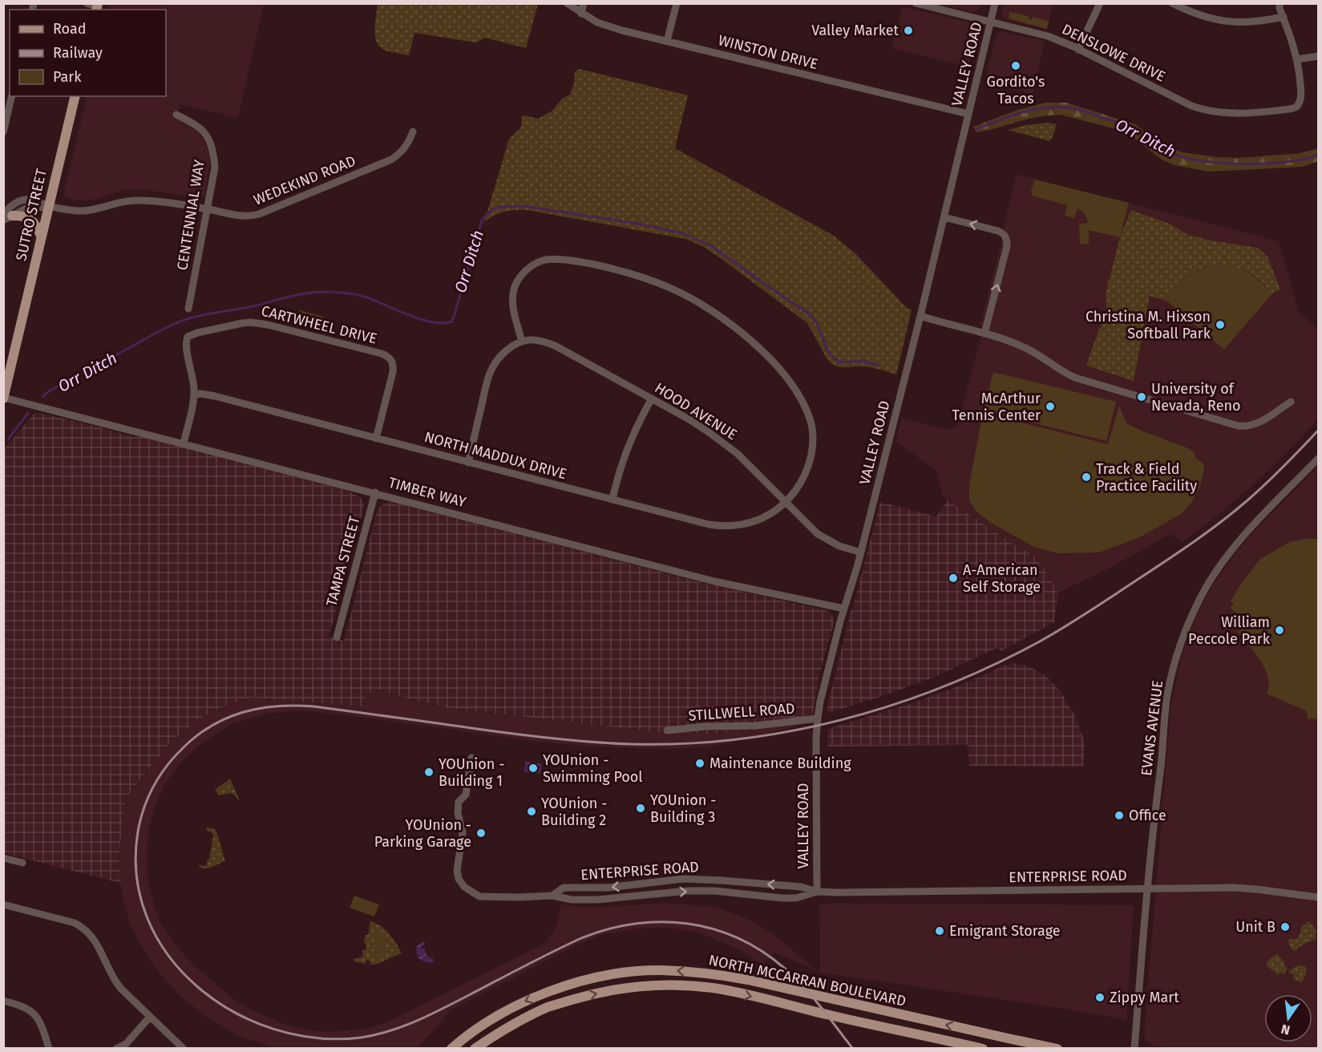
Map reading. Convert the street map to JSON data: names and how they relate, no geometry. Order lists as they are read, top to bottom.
{
  "streets": {
    "main road": ["SUTRO STREET", "NORTH MCCARRAN BOULEVARD"],
    "street": [
      "WINSTON DRIVE",
      "DENSLOWE DRIVE",
      "VALLEY ROAD",
      "WEDEKIND ROAD",
      "CENTENNIAL WAY",
      "CARTWHEEL DRIVE",
      "HOOD AVENUE",
      "NORTH MADDUX DRIVE",
      "TIMBER WAY",
      "TAMPA STREET",
      "STILLWELL ROAD",
      "EVANS AVENUE",
      "ENTERPRISE ROAD"
    ]
  },
  "crossings": [
    ["WINSTON DRIVE", "VALLEY ROAD"],
    ["DENSLOWE DRIVE", "VALLEY ROAD"],
    ["VALLEY ROAD", "HOOD AVENUE"],
    ["VALLEY ROAD", "TIMBER WAY"],
    ["VALLEY ROAD", "STILLWELL ROAD"],
    ["VALLEY ROAD", "ENTERPRISE ROAD"],
    ["WEDEKIND ROAD", "SUTRO STREET"],
    ["WEDEKIND ROAD", "CENTENNIAL WAY"],
    ["SUTRO STREET", "TIMBER WAY"],
    ["CARTWHEEL DRIVE", "NORTH MADDUX DRIVE"],
    ["HOOD AVENUE", "NORTH MADDUX DRIVE"],
    ["TIMBER WAY", "TAMPA STREET"],
    ["EVANS AVENUE", "ENTERPRISE ROAD"]
  ],
  "water": ["Orr Ditch"],
  "places": [
    "Valley Market",
    "Gordito's Tacos",
    "Christina M. Hixson Softball Park",
    "University of Nevada, Reno",
    "McArthur Tennis Center",
    "Track & Field Practice Facility",
    "A-American Self Storage",
    "William Peccole Park",
    "Maintenance Building",
    "YOUnion - Swimming Pool",
    "YOUnion - Building 1",
    "YOUnion - Building 3",
    "YOUnion - Building 2",
    "Office",
    "YOUnion - Parking Garage",
    "Unit B",
    "Emigrant Storage",
    "Zippy Mart"
  ],
  "legend": ["Road", "Railway", "Park"],
  "north": "bottom"
}
